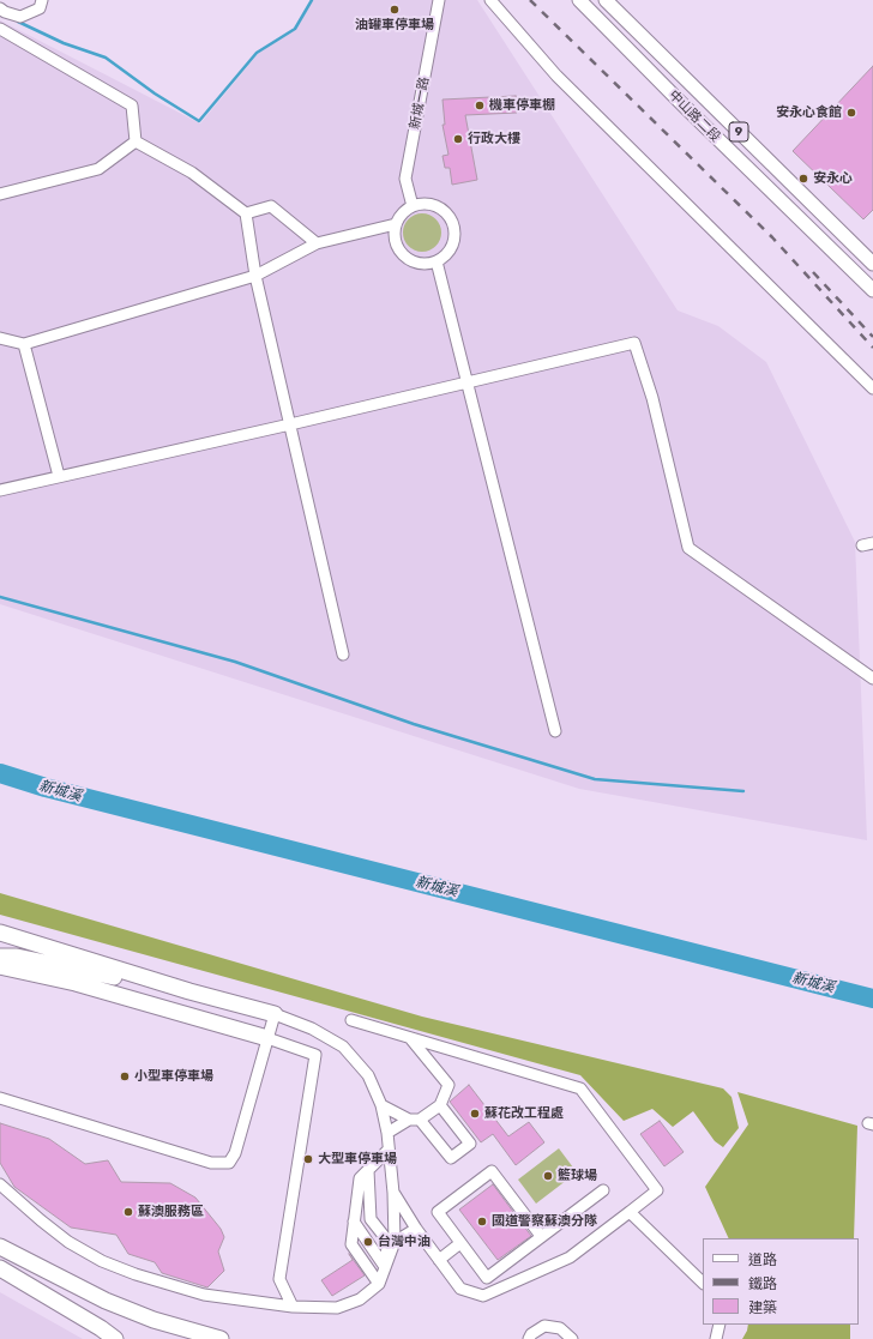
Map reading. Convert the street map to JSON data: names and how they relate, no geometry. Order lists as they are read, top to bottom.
{
  "streets": {
    "main road": ["中山路二段", "9"],
    "street": ["新城一路"]
  },
  "water": ["新城溪"],
  "places": [
    "油罐車停車場",
    "機車停車棚",
    "安永心食館",
    "行政大樓",
    "安永心",
    "小型車停車場",
    "蘇花改工程處",
    "大型車停車場",
    "籃球場",
    "蘇澳服務區",
    "國道警察蘇澳分隊",
    "台灣中油"
  ],
  "legend": ["道路", "鐵路", "建築"]
}
